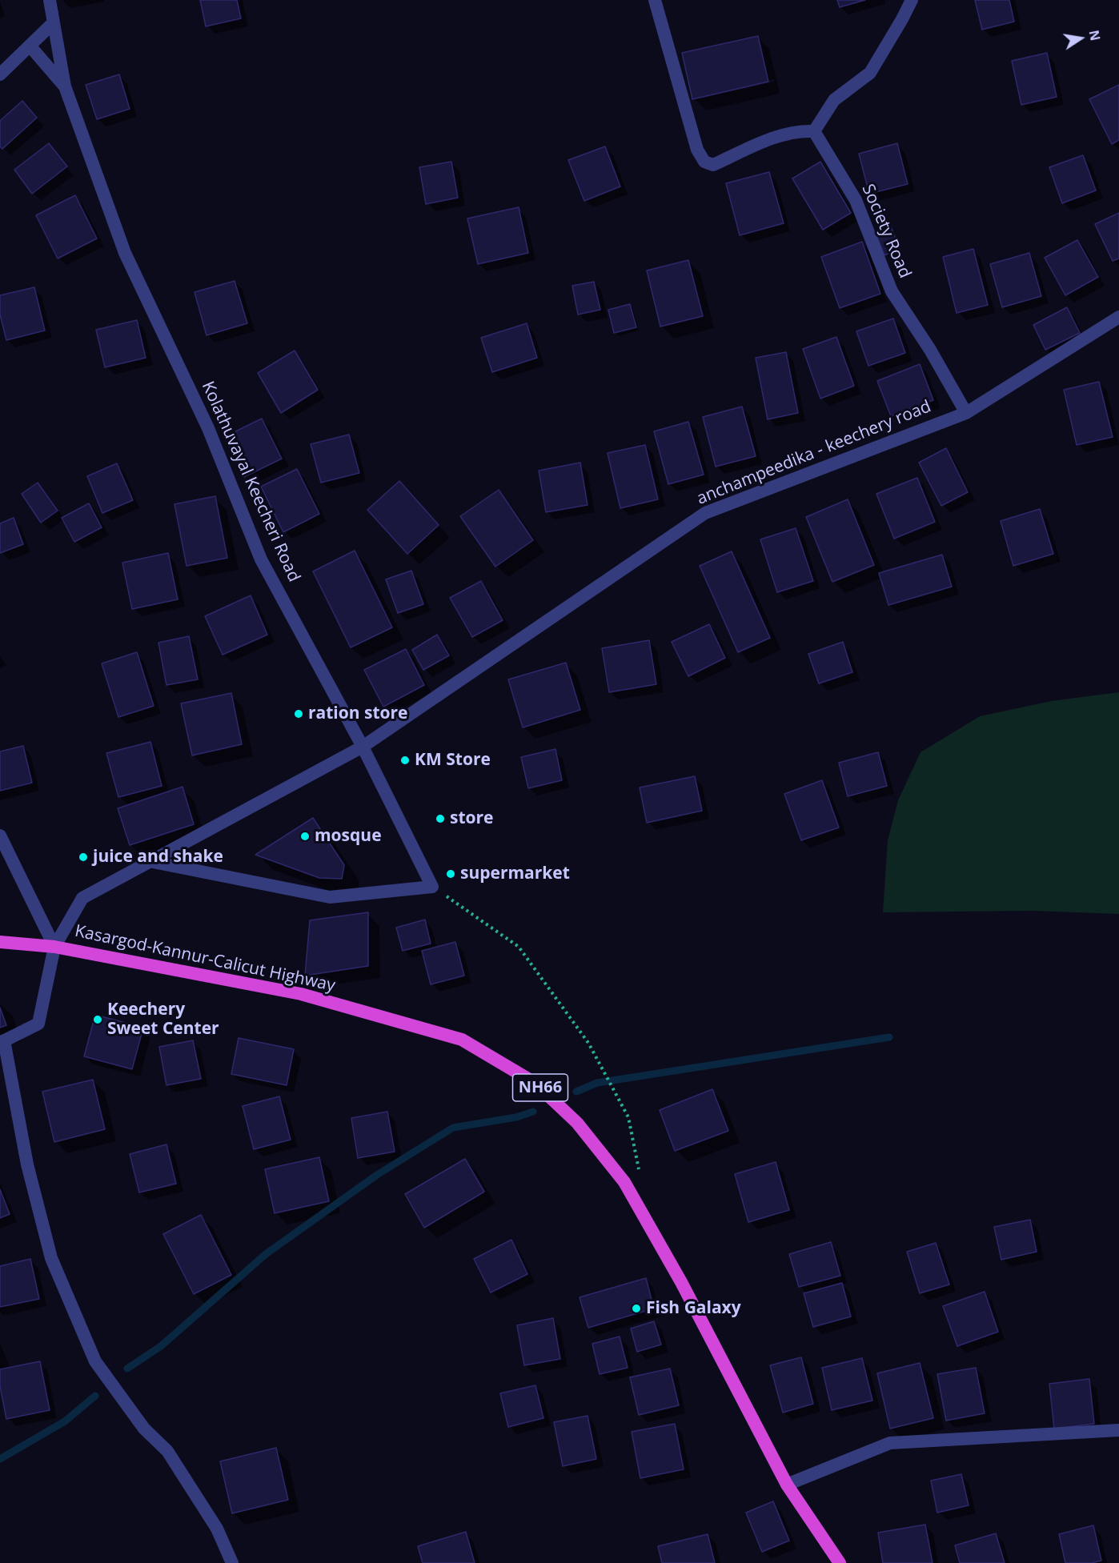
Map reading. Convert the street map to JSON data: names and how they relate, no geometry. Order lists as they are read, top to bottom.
{
  "streets": {
    "highway": ["Kasargod-Kannur-Calicut Highway", "NH66"],
    "street": ["Society Road", "anchampeedika - keechery road", "Kolathuvayal Keecheri Road"]
  },
  "crossings": [
    ["Society Road", "anchampeedika - keechery road"],
    ["anchampeedika - keechery road", "Kolathuvayal Keecheri Road"]
  ],
  "places": [
    "ration store",
    "KM Store",
    "store",
    "mosque",
    "juice and shake",
    "supermarket",
    "Keechery Sweet Center",
    "Fish Galaxy"
  ],
  "north": "right"
}
